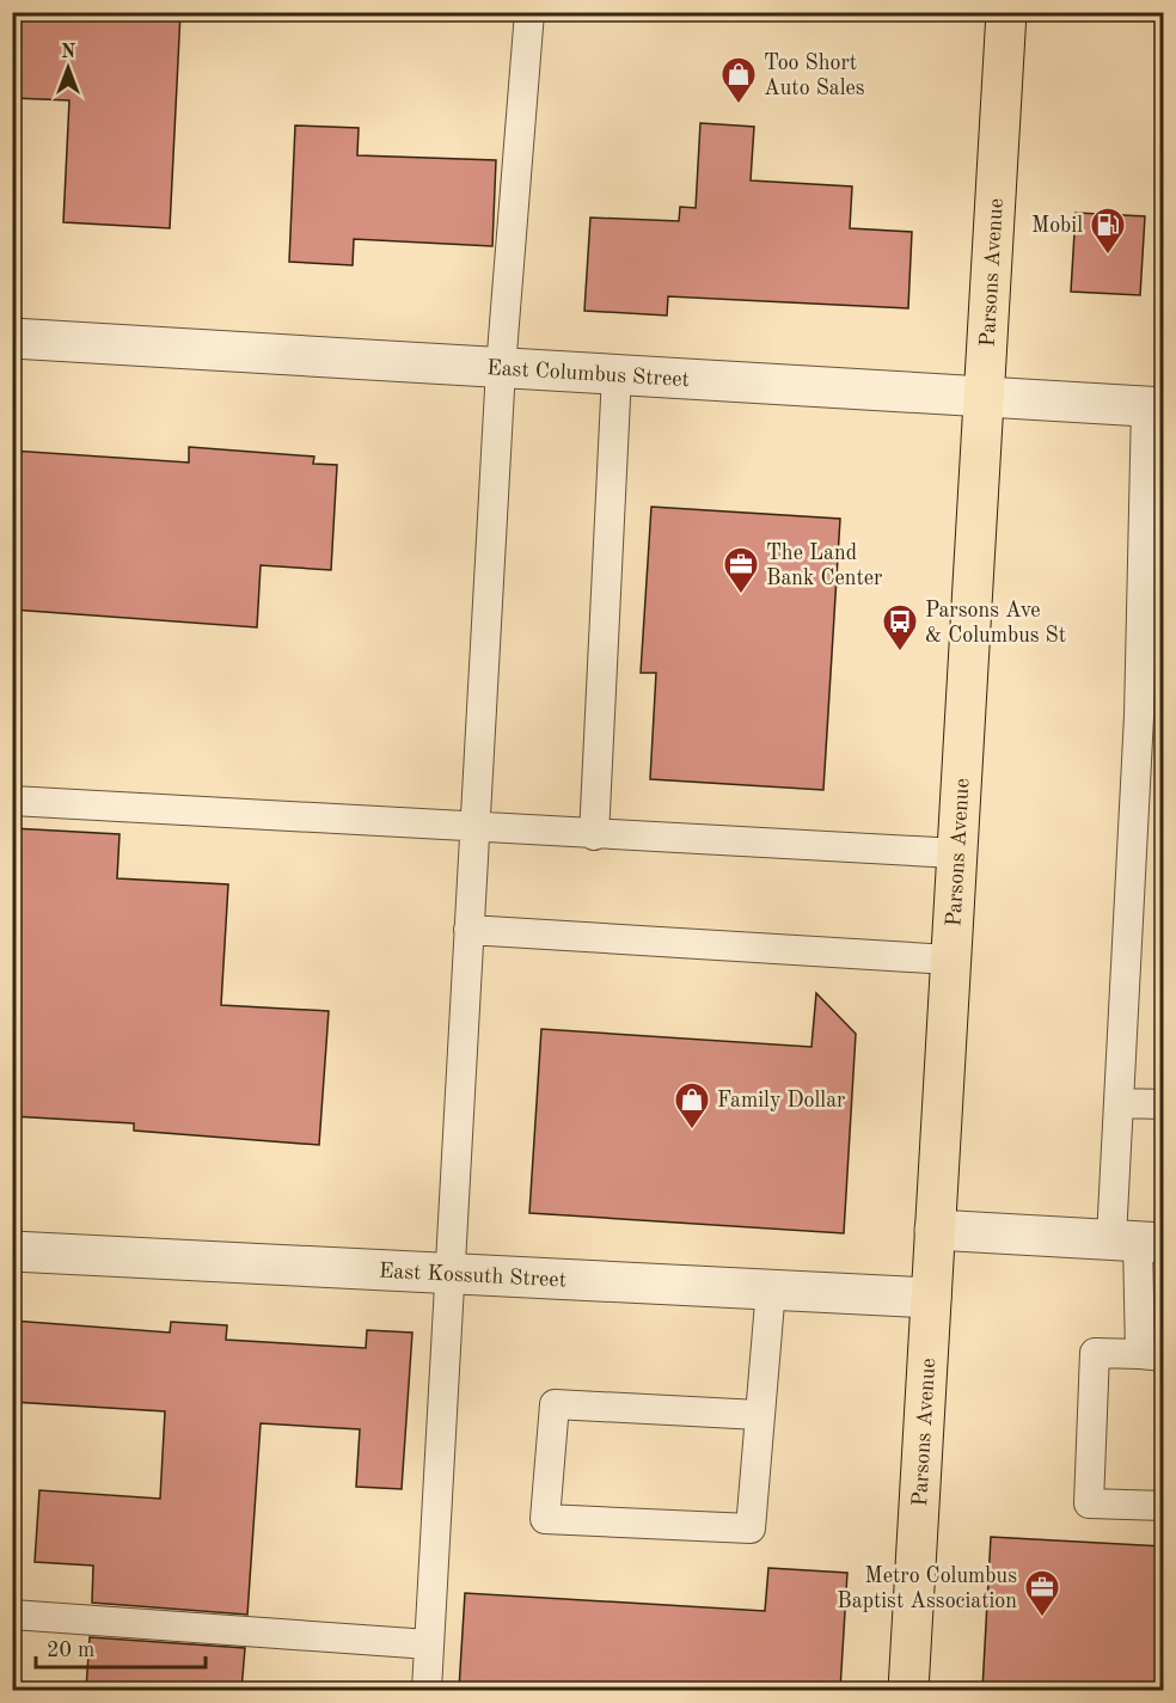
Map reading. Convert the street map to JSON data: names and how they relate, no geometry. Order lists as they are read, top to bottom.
{
  "streets": {
    "main road": ["Parsons Avenue"],
    "street": ["East Columbus Street", "East Kossuth Street"]
  },
  "crossings": [
    ["Parsons Avenue", "East Columbus Street"],
    ["Parsons Avenue", "East Kossuth Street"]
  ],
  "places": {
    "shop": ["Too Short Auto Sales", "Family Dollar"],
    "fuel station": ["Mobil"],
    "office": ["The Land Bank Center", "Metro Columbus Baptist Association"],
    "bus stop": ["Parsons Ave & Columbus St"]
  },
  "scale_bar": "20 m",
  "north": "top"
}
